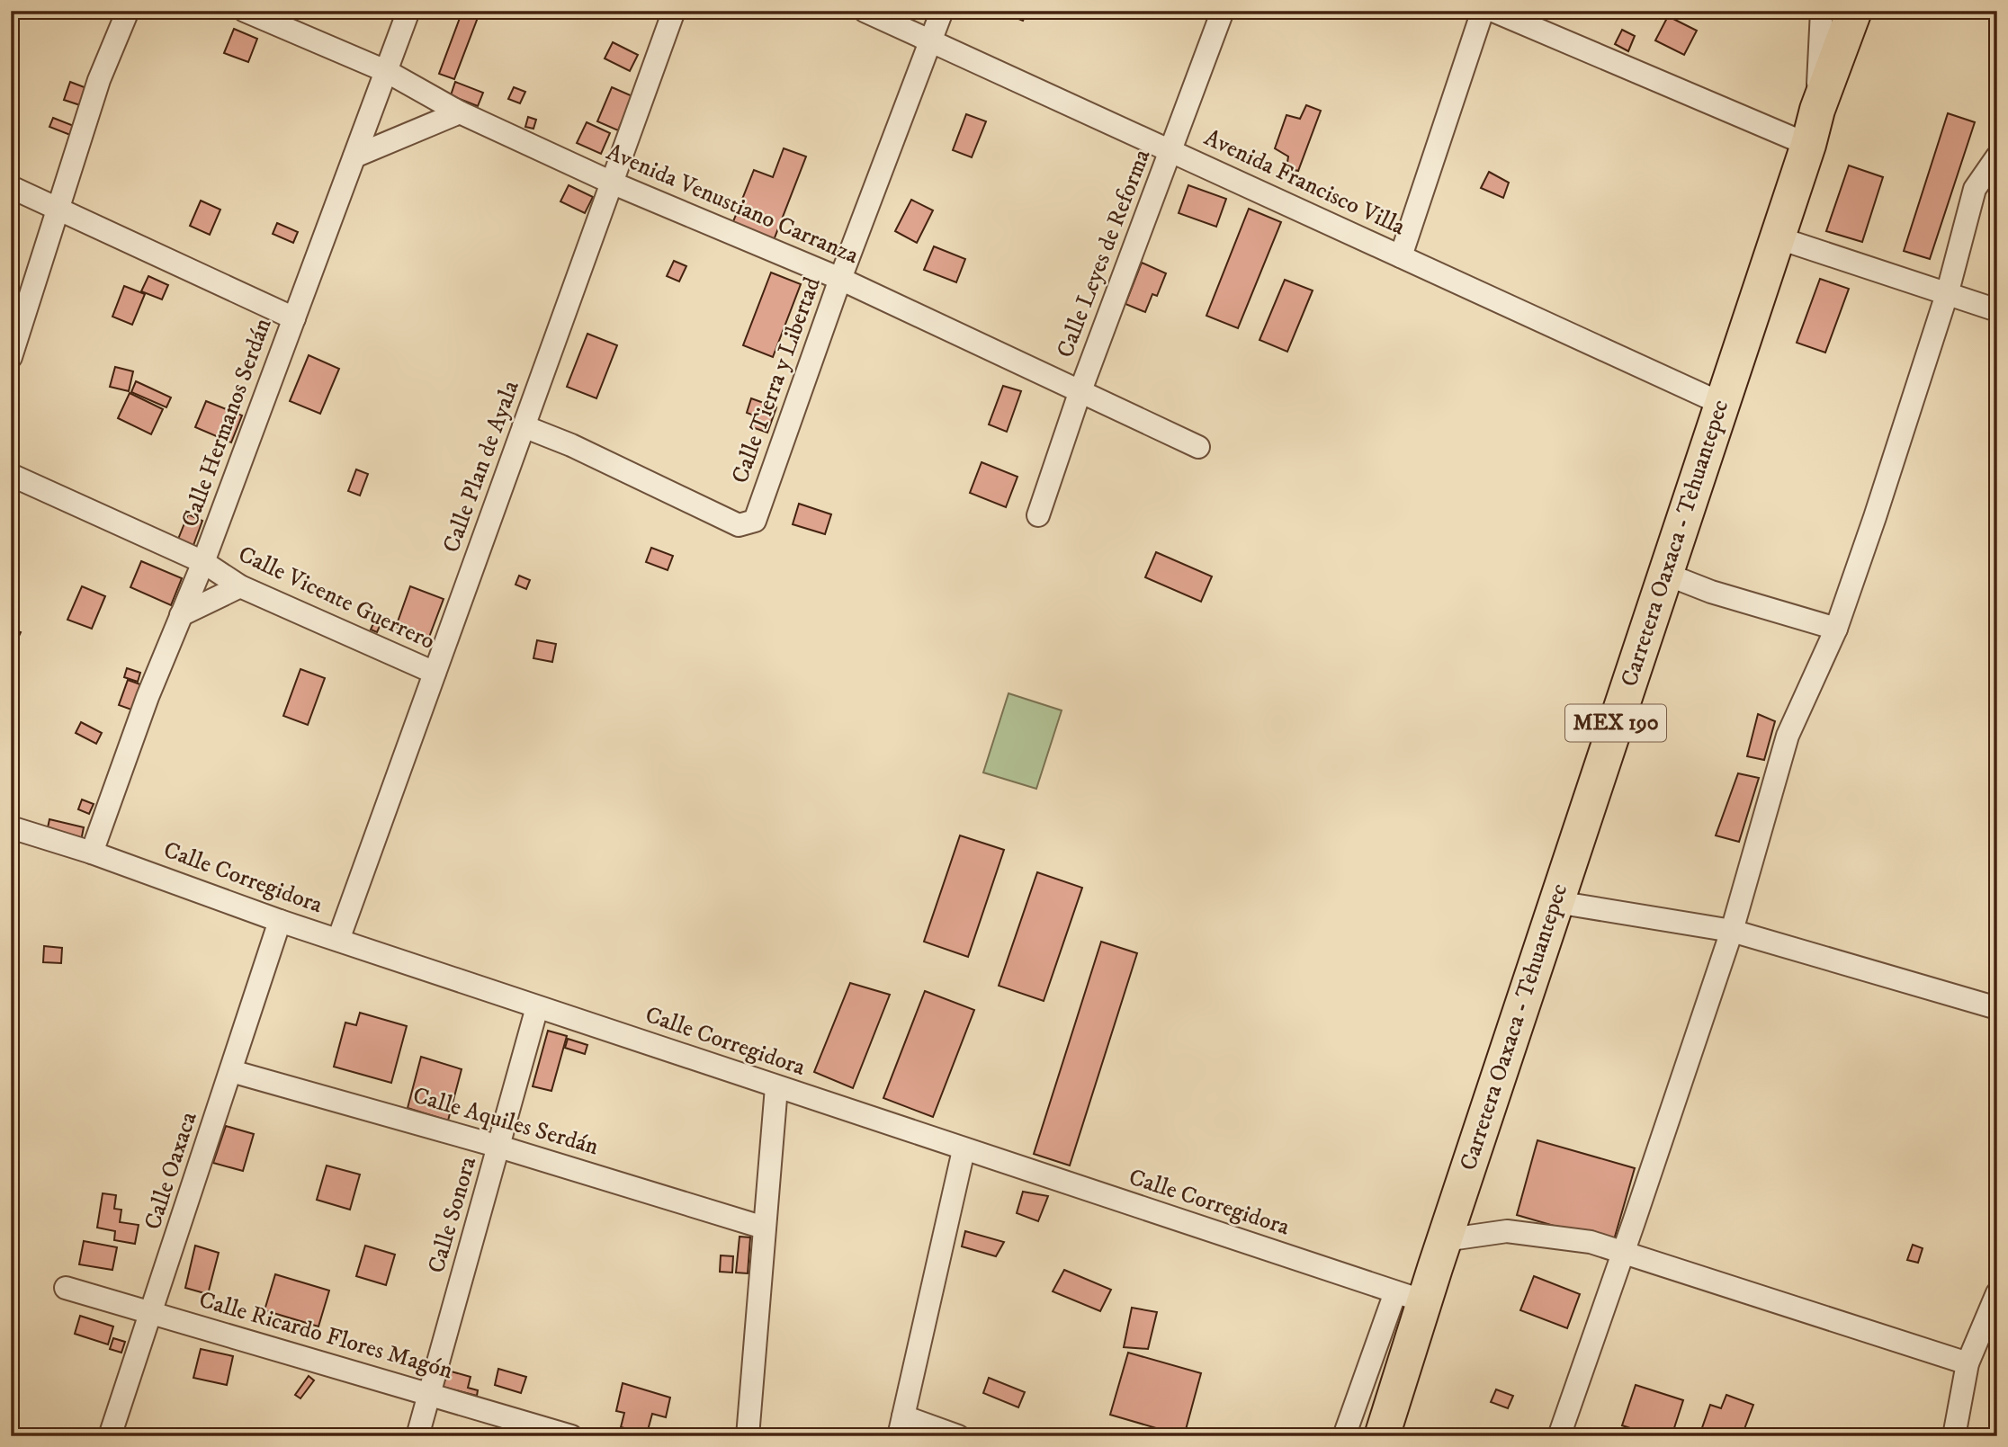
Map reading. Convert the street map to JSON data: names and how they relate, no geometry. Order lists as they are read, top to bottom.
{
  "streets": {
    "main road": ["Carretera Oaxaca - Tehuantepec", "MEX 190"],
    "street": [
      "Avenida Francisco Villa",
      "Avenida Venustiano Carranza",
      "Calle Leyes de Reforma",
      "Calle Tierra y Libertad",
      "Calle Hermanos Serdán",
      "Calle Plan de Ayala",
      "Calle Vicente Guerrero",
      "Calle Corregidora",
      "Calle Aquiles Serdán",
      "Calle Oaxaca",
      "Calle Sonora",
      "Calle Ricardo Flores Magón"
    ]
  },
  "crossings": [
    ["Avenida Francisco Villa", "Calle Leyes de Reforma"],
    ["Avenida Francisco Villa", "Calle Tierra y Libertad"],
    ["Avenida Francisco Villa", "Carretera Oaxaca - Tehuantepec"],
    ["Avenida Venustiano Carranza", "Calle Leyes de Reforma"],
    ["Avenida Venustiano Carranza", "Calle Tierra y Libertad"],
    ["Avenida Venustiano Carranza", "Calle Hermanos Serdán"],
    ["Avenida Venustiano Carranza", "Calle Plan de Ayala"],
    ["Calle Tierra y Libertad", "Calle Plan de Ayala"],
    ["Calle Hermanos Serdán", "Calle Vicente Guerrero"],
    ["Calle Hermanos Serdán", "Calle Corregidora"],
    ["Calle Plan de Ayala", "Calle Vicente Guerrero"],
    ["Calle Plan de Ayala", "Calle Corregidora"],
    ["Carretera Oaxaca - Tehuantepec", "Calle Corregidora"],
    ["Calle Corregidora", "Calle Oaxaca"],
    ["Calle Corregidora", "Calle Sonora"],
    ["Calle Aquiles Serdán", "Calle Oaxaca"],
    ["Calle Aquiles Serdán", "Calle Sonora"],
    ["Calle Oaxaca", "Calle Ricardo Flores Magón"],
    ["Calle Sonora", "Calle Ricardo Flores Magón"]
  ]
}
